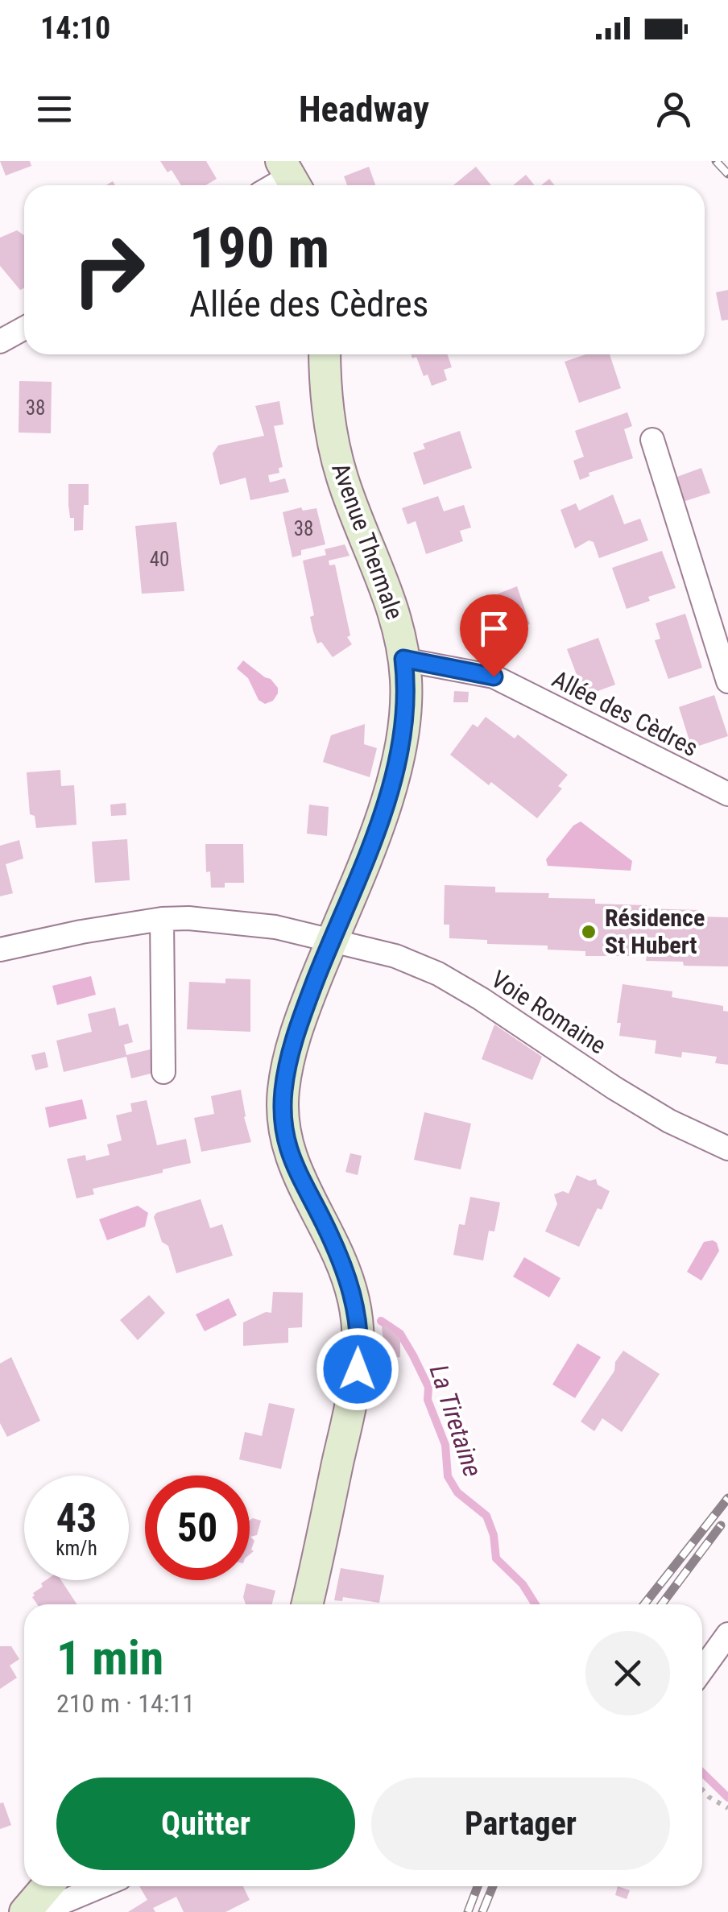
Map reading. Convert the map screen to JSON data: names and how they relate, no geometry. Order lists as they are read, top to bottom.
{
  "streets": {
    "main road": ["Avenue Thermale"],
    "street": ["Allée des Cèdres", "Voie Romaine"]
  },
  "crossings": [
    ["Avenue Thermale", "Allée des Cèdres"],
    ["Avenue Thermale", "Voie Romaine"]
  ],
  "water": ["La Tiretaine"],
  "places": ["Résidence St Hubert"],
  "house_numbers": ["38", "38", "40"],
  "page": {
    "status": "14:10",
    "header": "Headway",
    "turn": ["190 m", "Allée des Cèdres"],
    "speed": "43 km/h",
    "limit": "50",
    "heading": ["1 min", "210 m · 14:11"],
    "buttons": ["Quitter", "Partager"]
  }
}
